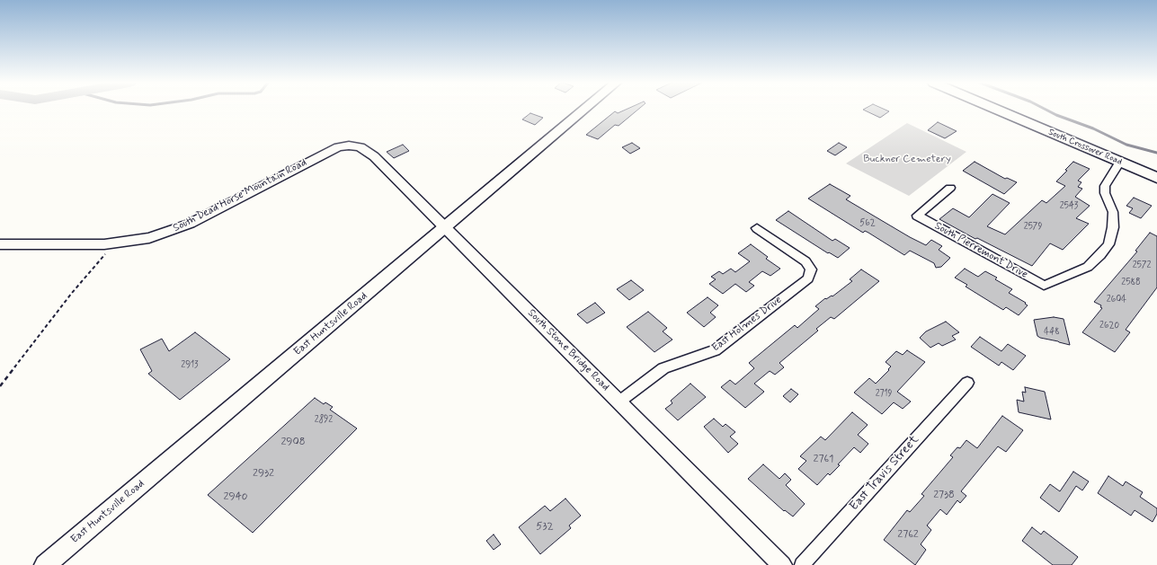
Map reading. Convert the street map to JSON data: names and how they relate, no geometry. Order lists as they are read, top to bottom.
{
  "streets": {
    "main road": ["South Crossover Road", "East Huntsville Road"],
    "street": [
      "South Dead Horse Mountain Road",
      "South Pierremont Drive",
      "East Holmes Drive",
      "South Stone Bridge Road",
      "East Travis Street"
    ]
  },
  "crossings": [
    ["South Crossover Road", "South Pierremont Drive"],
    ["South Dead Horse Mountain Road", "South Stone Bridge Road"],
    ["East Huntsville Road", "South Stone Bridge Road"],
    ["East Holmes Drive", "South Stone Bridge Road"]
  ],
  "parks": ["Buckner Cemetery"],
  "house_numbers": [
    "2543",
    "562",
    "2579",
    "2572",
    "2588",
    "2604",
    "2620",
    "448",
    "2913",
    "2719",
    "2892",
    "2908",
    "2761",
    "2932",
    "2738",
    "2940",
    "532",
    "2762"
  ]
}
